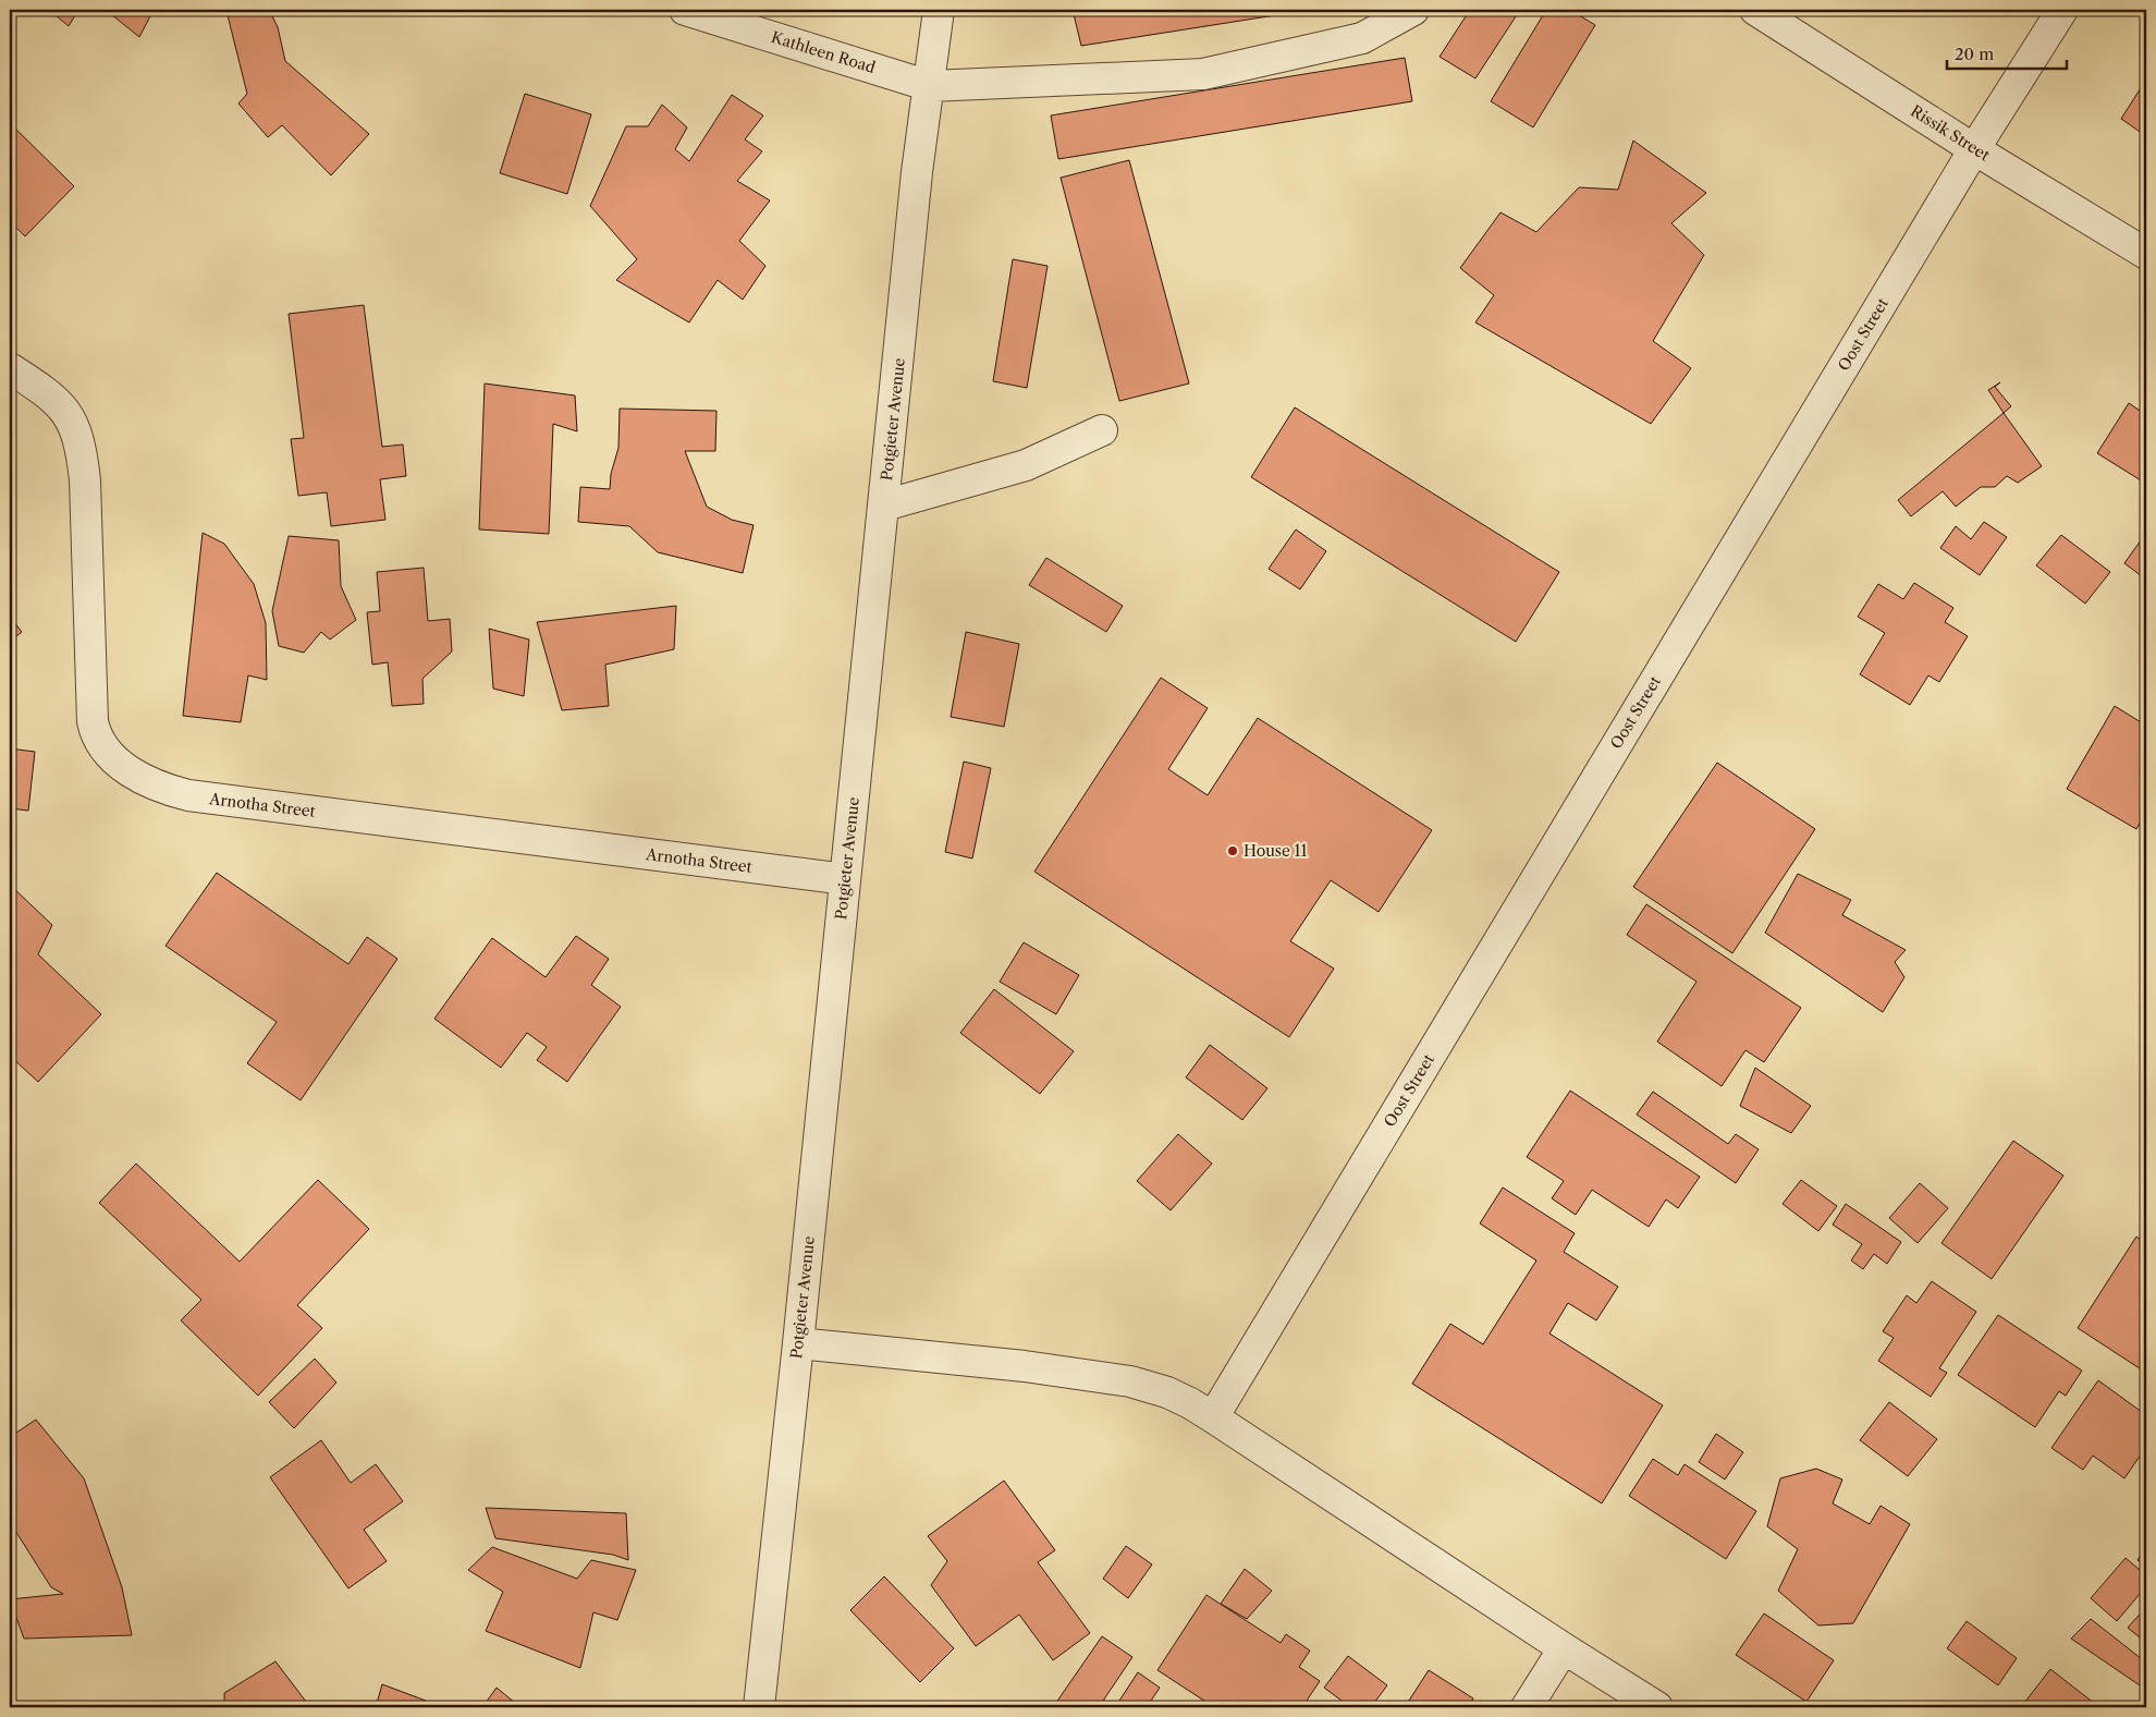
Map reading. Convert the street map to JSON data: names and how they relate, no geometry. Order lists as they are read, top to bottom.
{
  "streets": {
    "street": [
      "Kathleen Road",
      "Rissik Street",
      "Oost Street",
      "Potgieter Avenue",
      "Arnotha Street"
    ]
  },
  "crossings": [
    ["Kathleen Road", "Potgieter Avenue"],
    ["Rissik Street", "Oost Street"],
    ["Potgieter Avenue", "Arnotha Street"]
  ],
  "places": ["House 11"],
  "scale_bar": "20 m"
}
